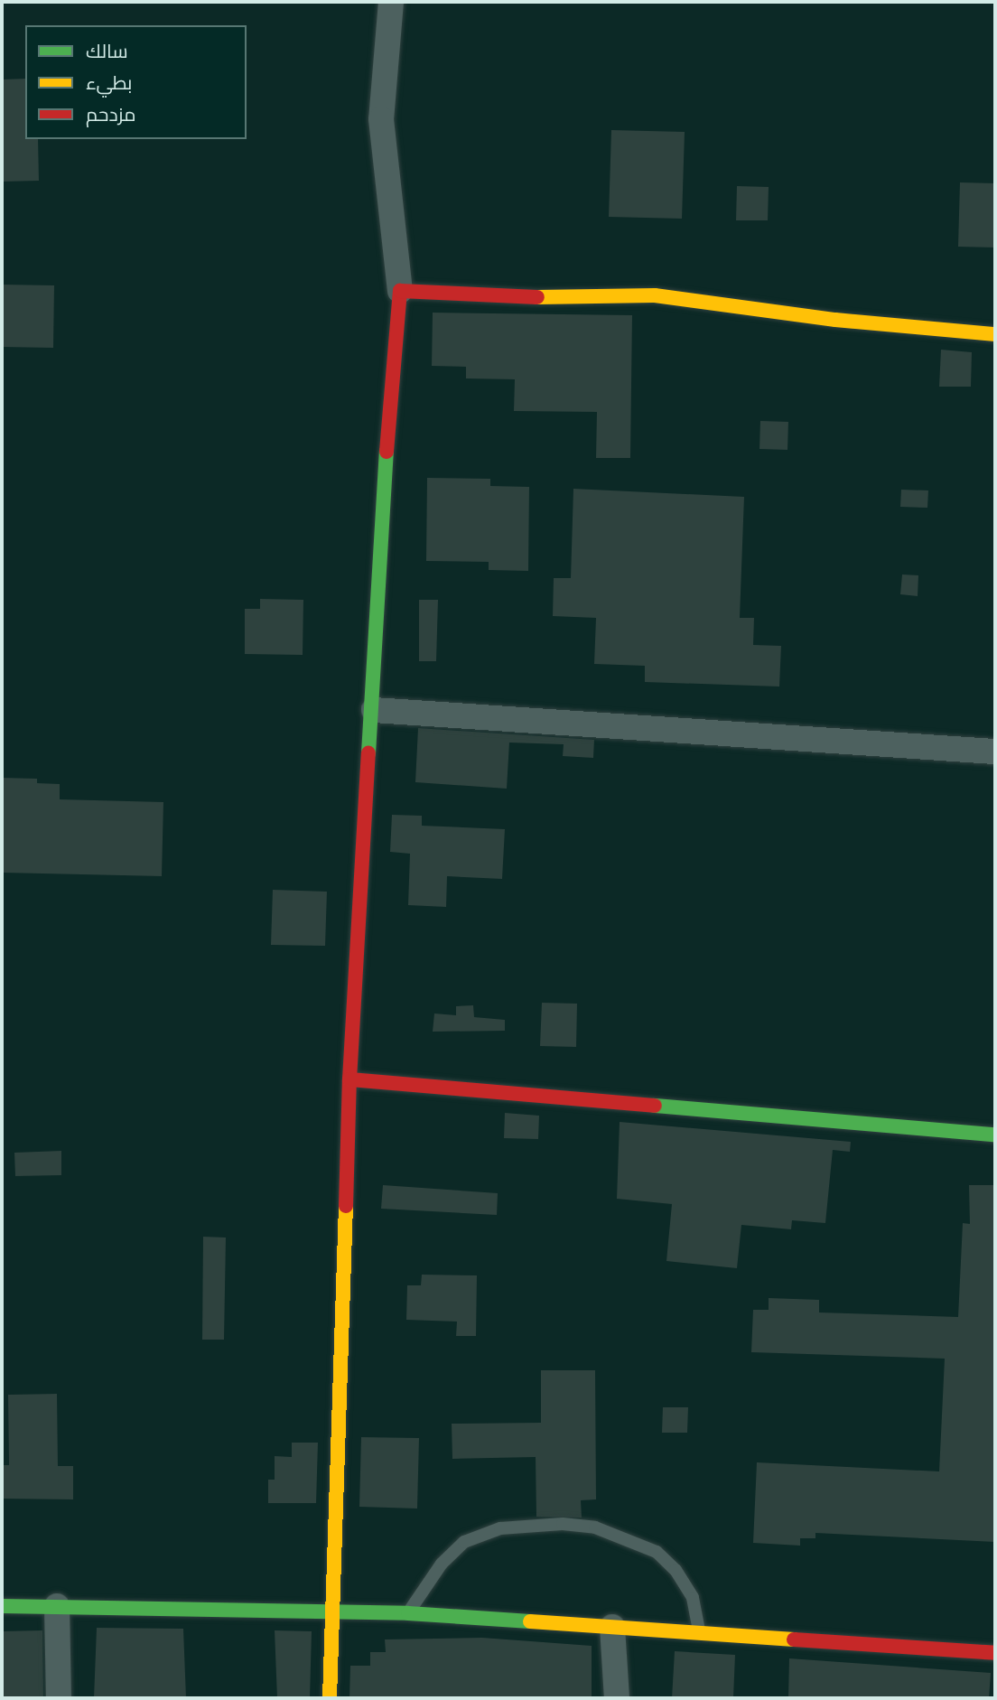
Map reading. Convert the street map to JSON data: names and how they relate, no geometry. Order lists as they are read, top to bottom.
{
  "legend": ["سالك", "بطيء", "مزدحم"]
}
